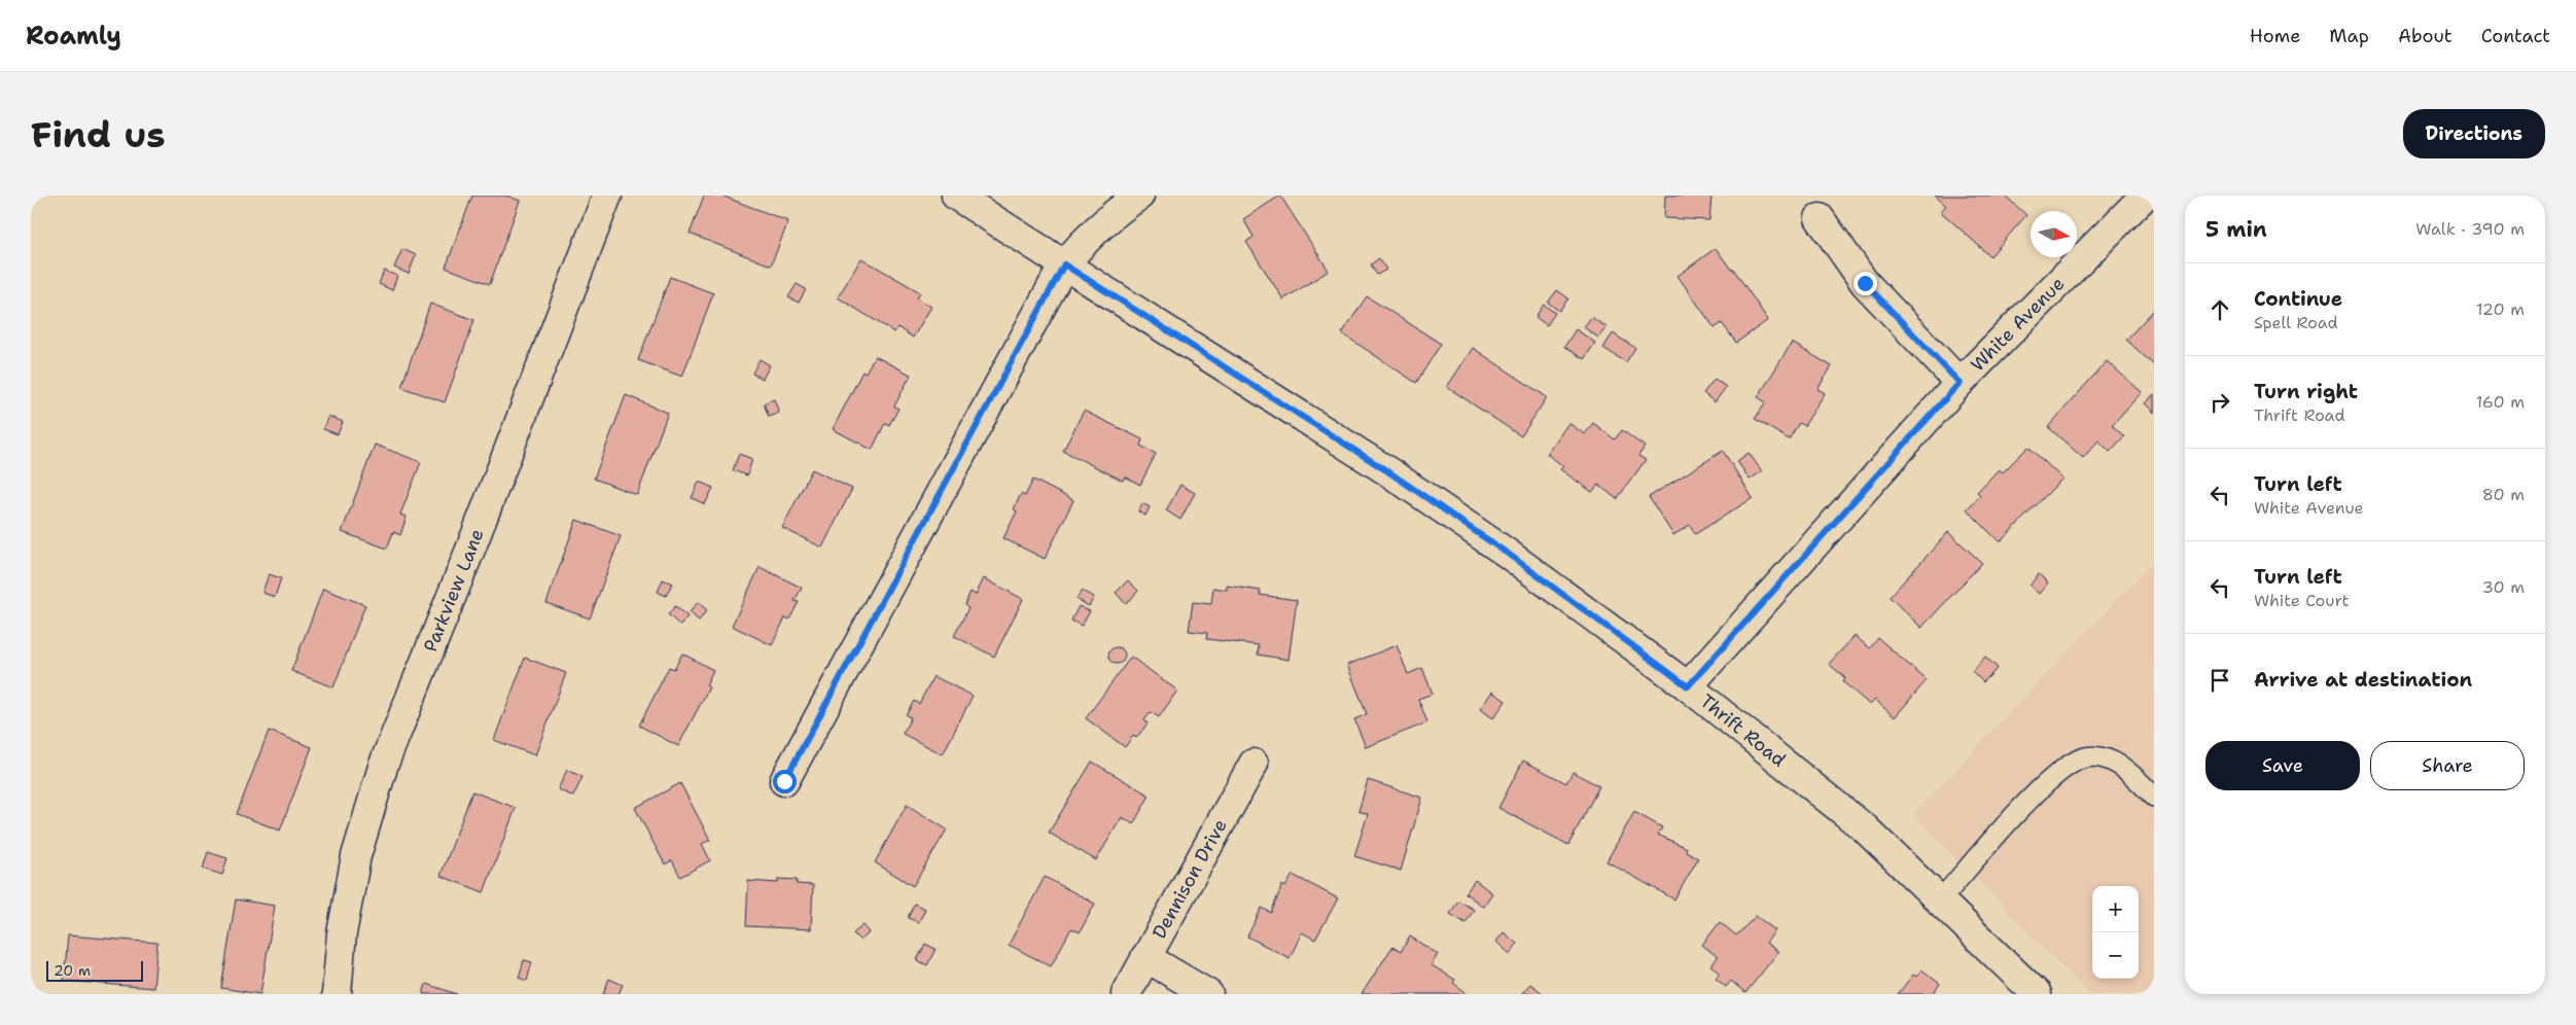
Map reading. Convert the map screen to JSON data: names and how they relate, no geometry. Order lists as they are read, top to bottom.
{
  "streets": {
    "street": [
      "White Avenue",
      "Parkview Lane",
      "Thrift Road",
      "Dennison Drive"
    ]
  },
  "crossings": [
    ["White Avenue", "Thrift Road"]
  ],
  "scale_bar": "20 m",
  "north": "right",
  "page": {
    "header": "Roamly",
    "nav": [
      "Home",
      "Map",
      "About",
      "Contact"
    ],
    "buttons": [
      "Directions",
      ["Save", "Share"]
    ],
    "title": "Find us",
    "heading": ["5 min", "Walk · 390 m"],
    "list": [
      ["Continue", "Spell Road", "120 m"],
      ["Turn right", "Thrift Road", "160 m"],
      ["Turn left", "White Avenue", "80 m"],
      ["Turn left", "White Court", "30 m"],
      "Arrive at destination"
    ],
    "map_buttons": ["+", "−"],
    "scale": "20 m"
  }
}
